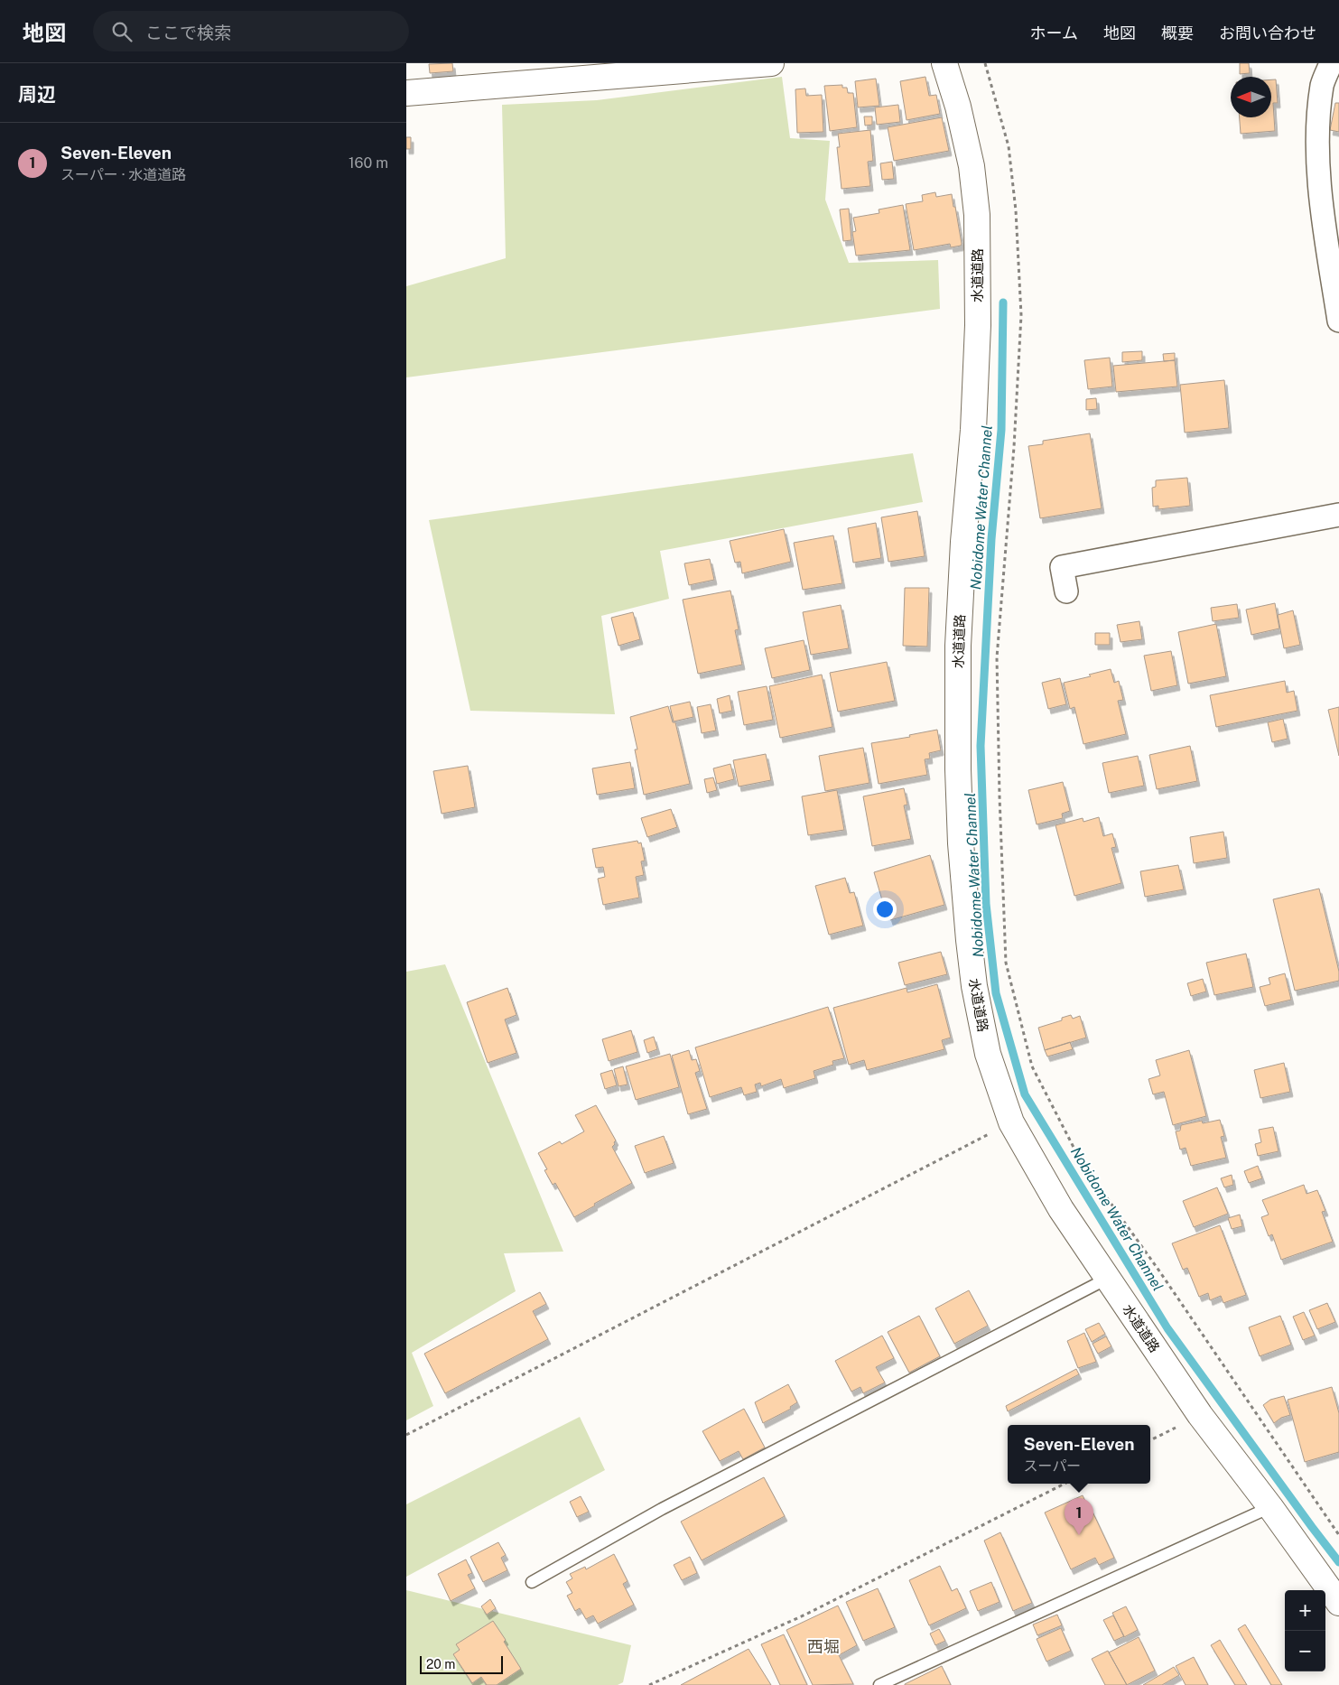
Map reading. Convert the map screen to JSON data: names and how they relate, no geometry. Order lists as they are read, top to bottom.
{
  "streets": {
    "street": ["水道道路"]
  },
  "districts": ["西堀"],
  "water": ["Nobidome Water Channel"],
  "scale_bar": "20 m",
  "north": "left",
  "page": {
    "header": "地図",
    "search": "ここで検索",
    "nav": [
      "ホーム",
      "地図",
      "概要",
      "お問い合わせ"
    ],
    "heading": "周辺",
    "list": [
      {
        "mark": "1",
        "name": "Seven-Eleven",
        "note": "スーパー · 水道道路",
        "value": "160 m"
      }
    ],
    "popup": ["Seven-Eleven", "スーパー"],
    "pins": "1",
    "map_buttons": ["+", "−"],
    "scale": "20 m"
  }
}
